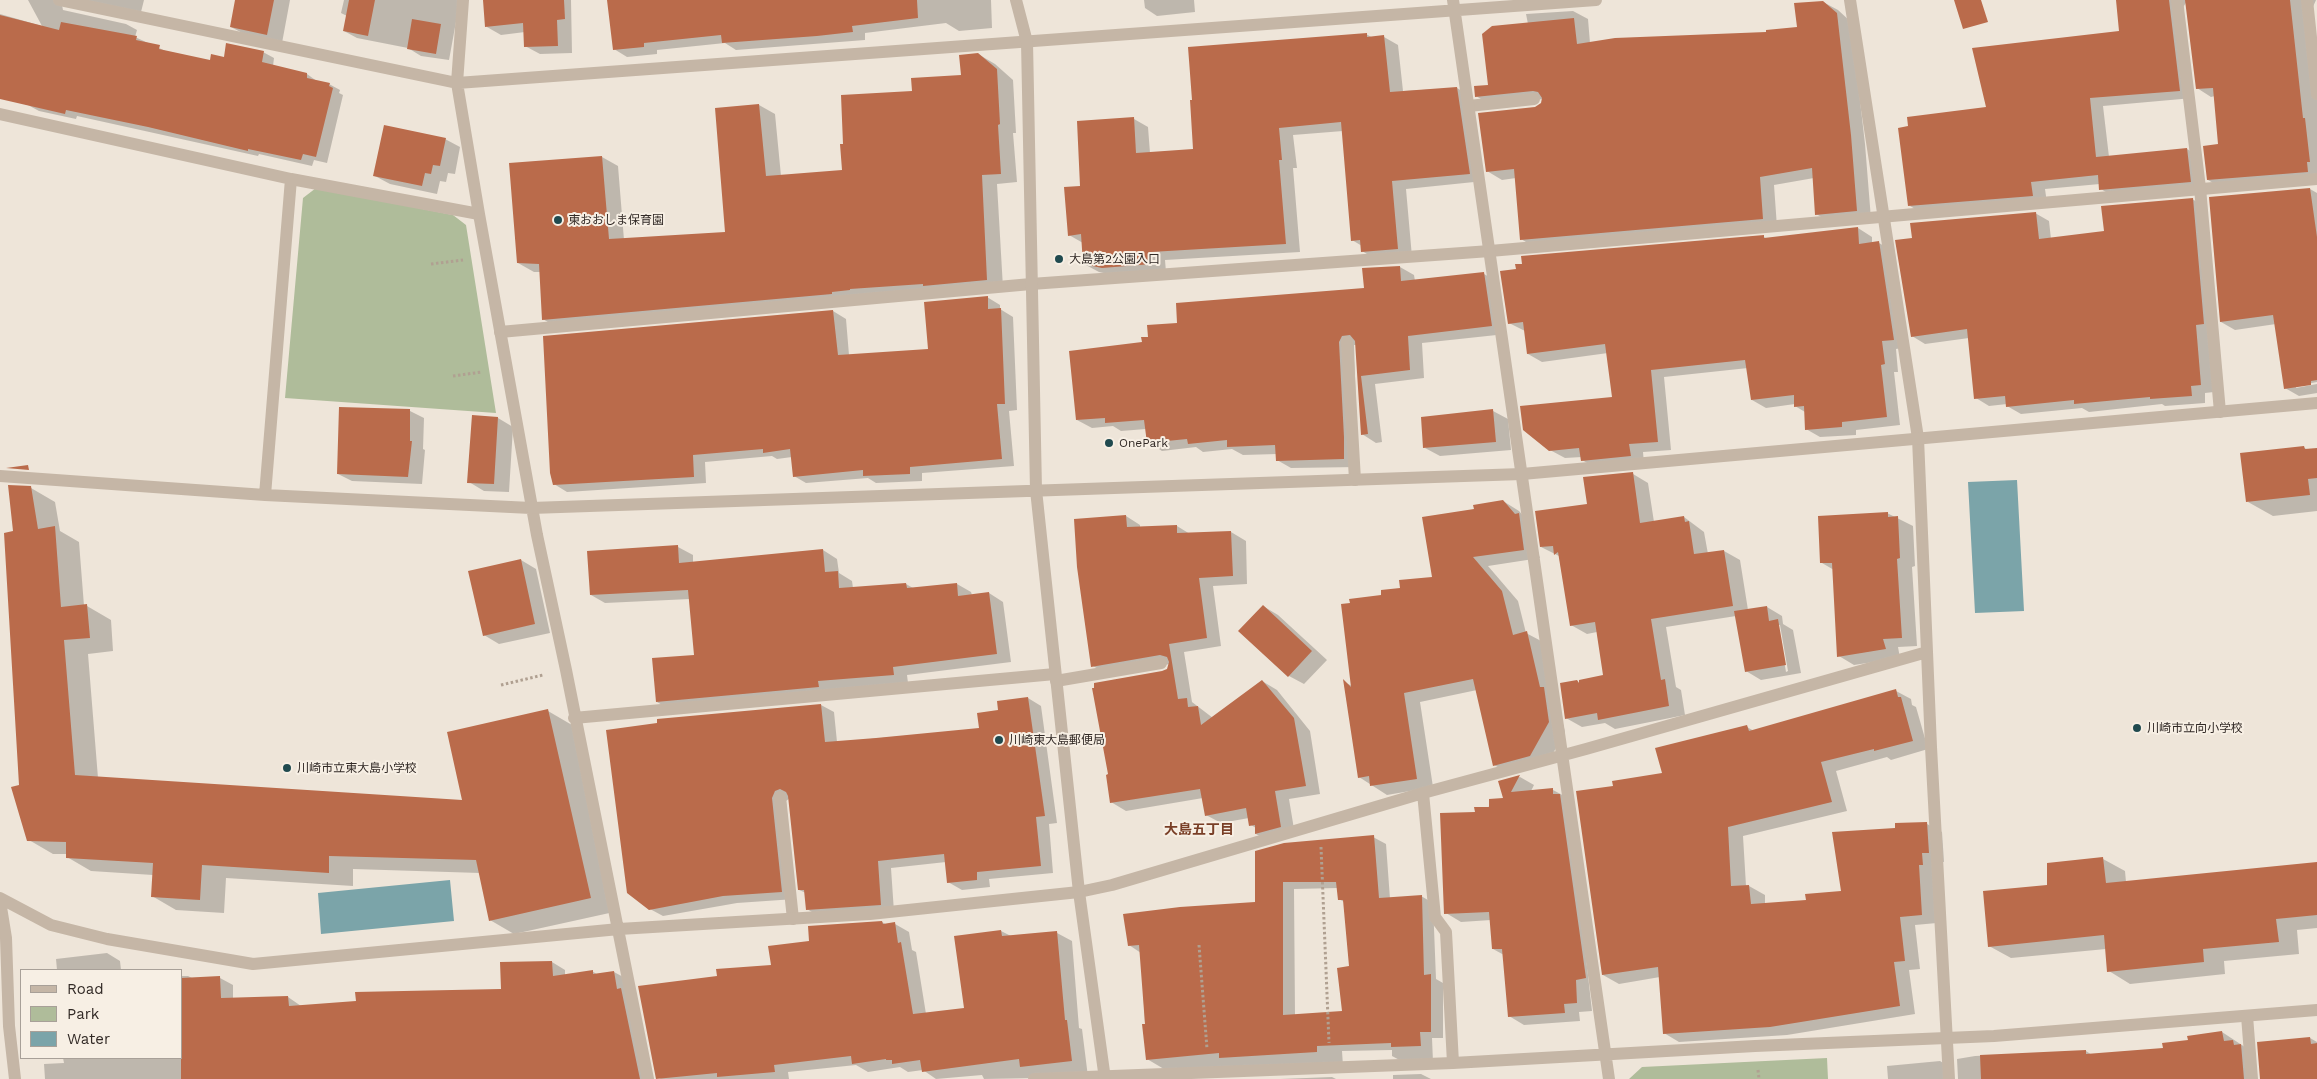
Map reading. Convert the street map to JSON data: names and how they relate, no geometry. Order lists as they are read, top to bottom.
{
  "districts": ["大島五丁目"],
  "places": [
    "東おおしま保育園",
    "大島第2公園入口",
    "OnePark",
    "川崎市立向小学校",
    "川崎東大島郵便局",
    "川崎市立東大島小学校"
  ],
  "legend": ["Road", "Park", "Water"]
}
